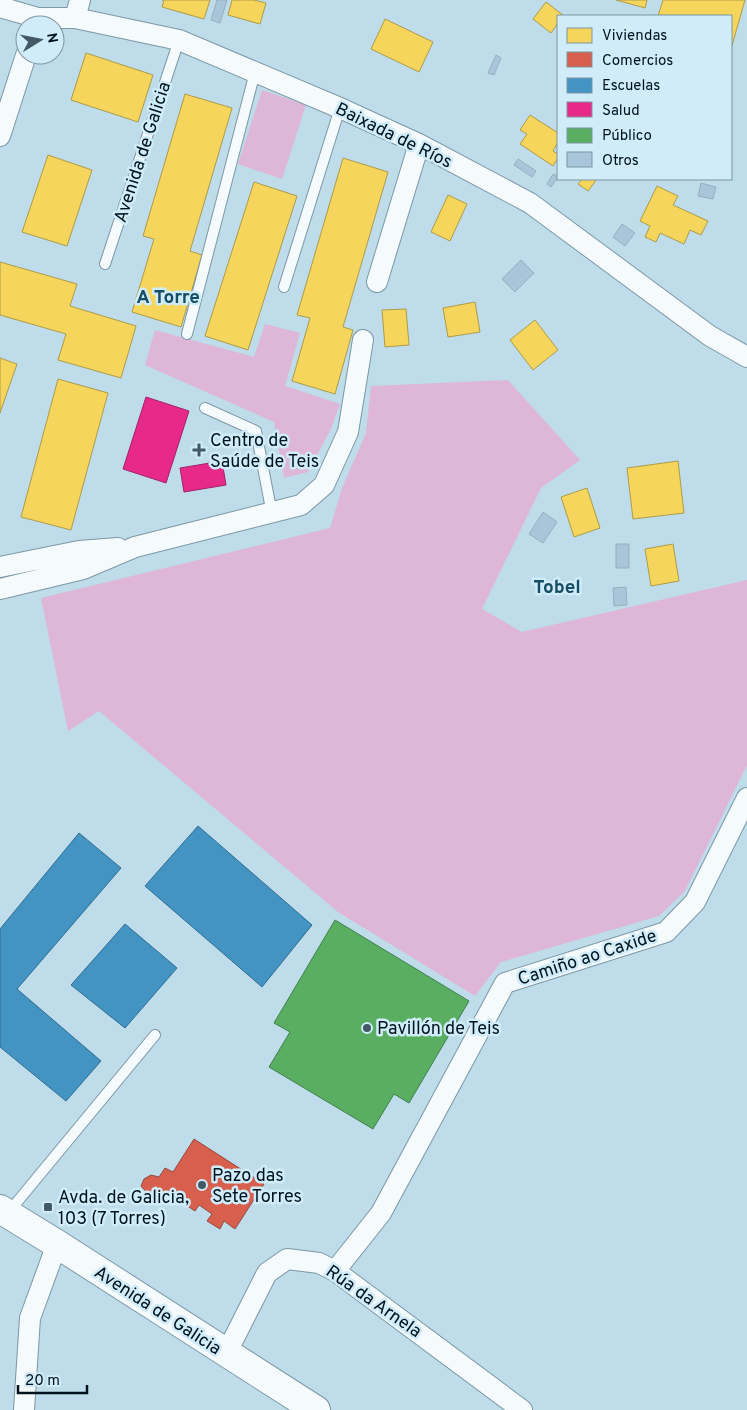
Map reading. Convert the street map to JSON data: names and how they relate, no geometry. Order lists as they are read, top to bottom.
{
  "streets": {
    "main road": ["Avenida de Galicia"],
    "street": ["Baixada de Ríos", "Camiño ao Caxide", "Rúa da Arnela"]
  },
  "crossings": [
    ["Baixada de Ríos", "Avenida de Galicia"],
    ["Avenida de Galicia", "Rúa da Arnela"],
    ["Camiño ao Caxide", "Rúa da Arnela"]
  ],
  "districts": ["A Torre", "Tobel"],
  "places": {
    "health": ["Centro de Saúde de Teis"],
    "other": ["Pavillón de Teis", "Pazo das Sete Torres"],
    "transit": ["Avda. de Galicia, 103 (7 Torres)"]
  },
  "legend": [
    "Viviendas",
    "Comercios",
    "Escuelas",
    "Salud",
    "Público",
    "Otros"
  ],
  "scale_bar": "20 m",
  "north": "right"
}
